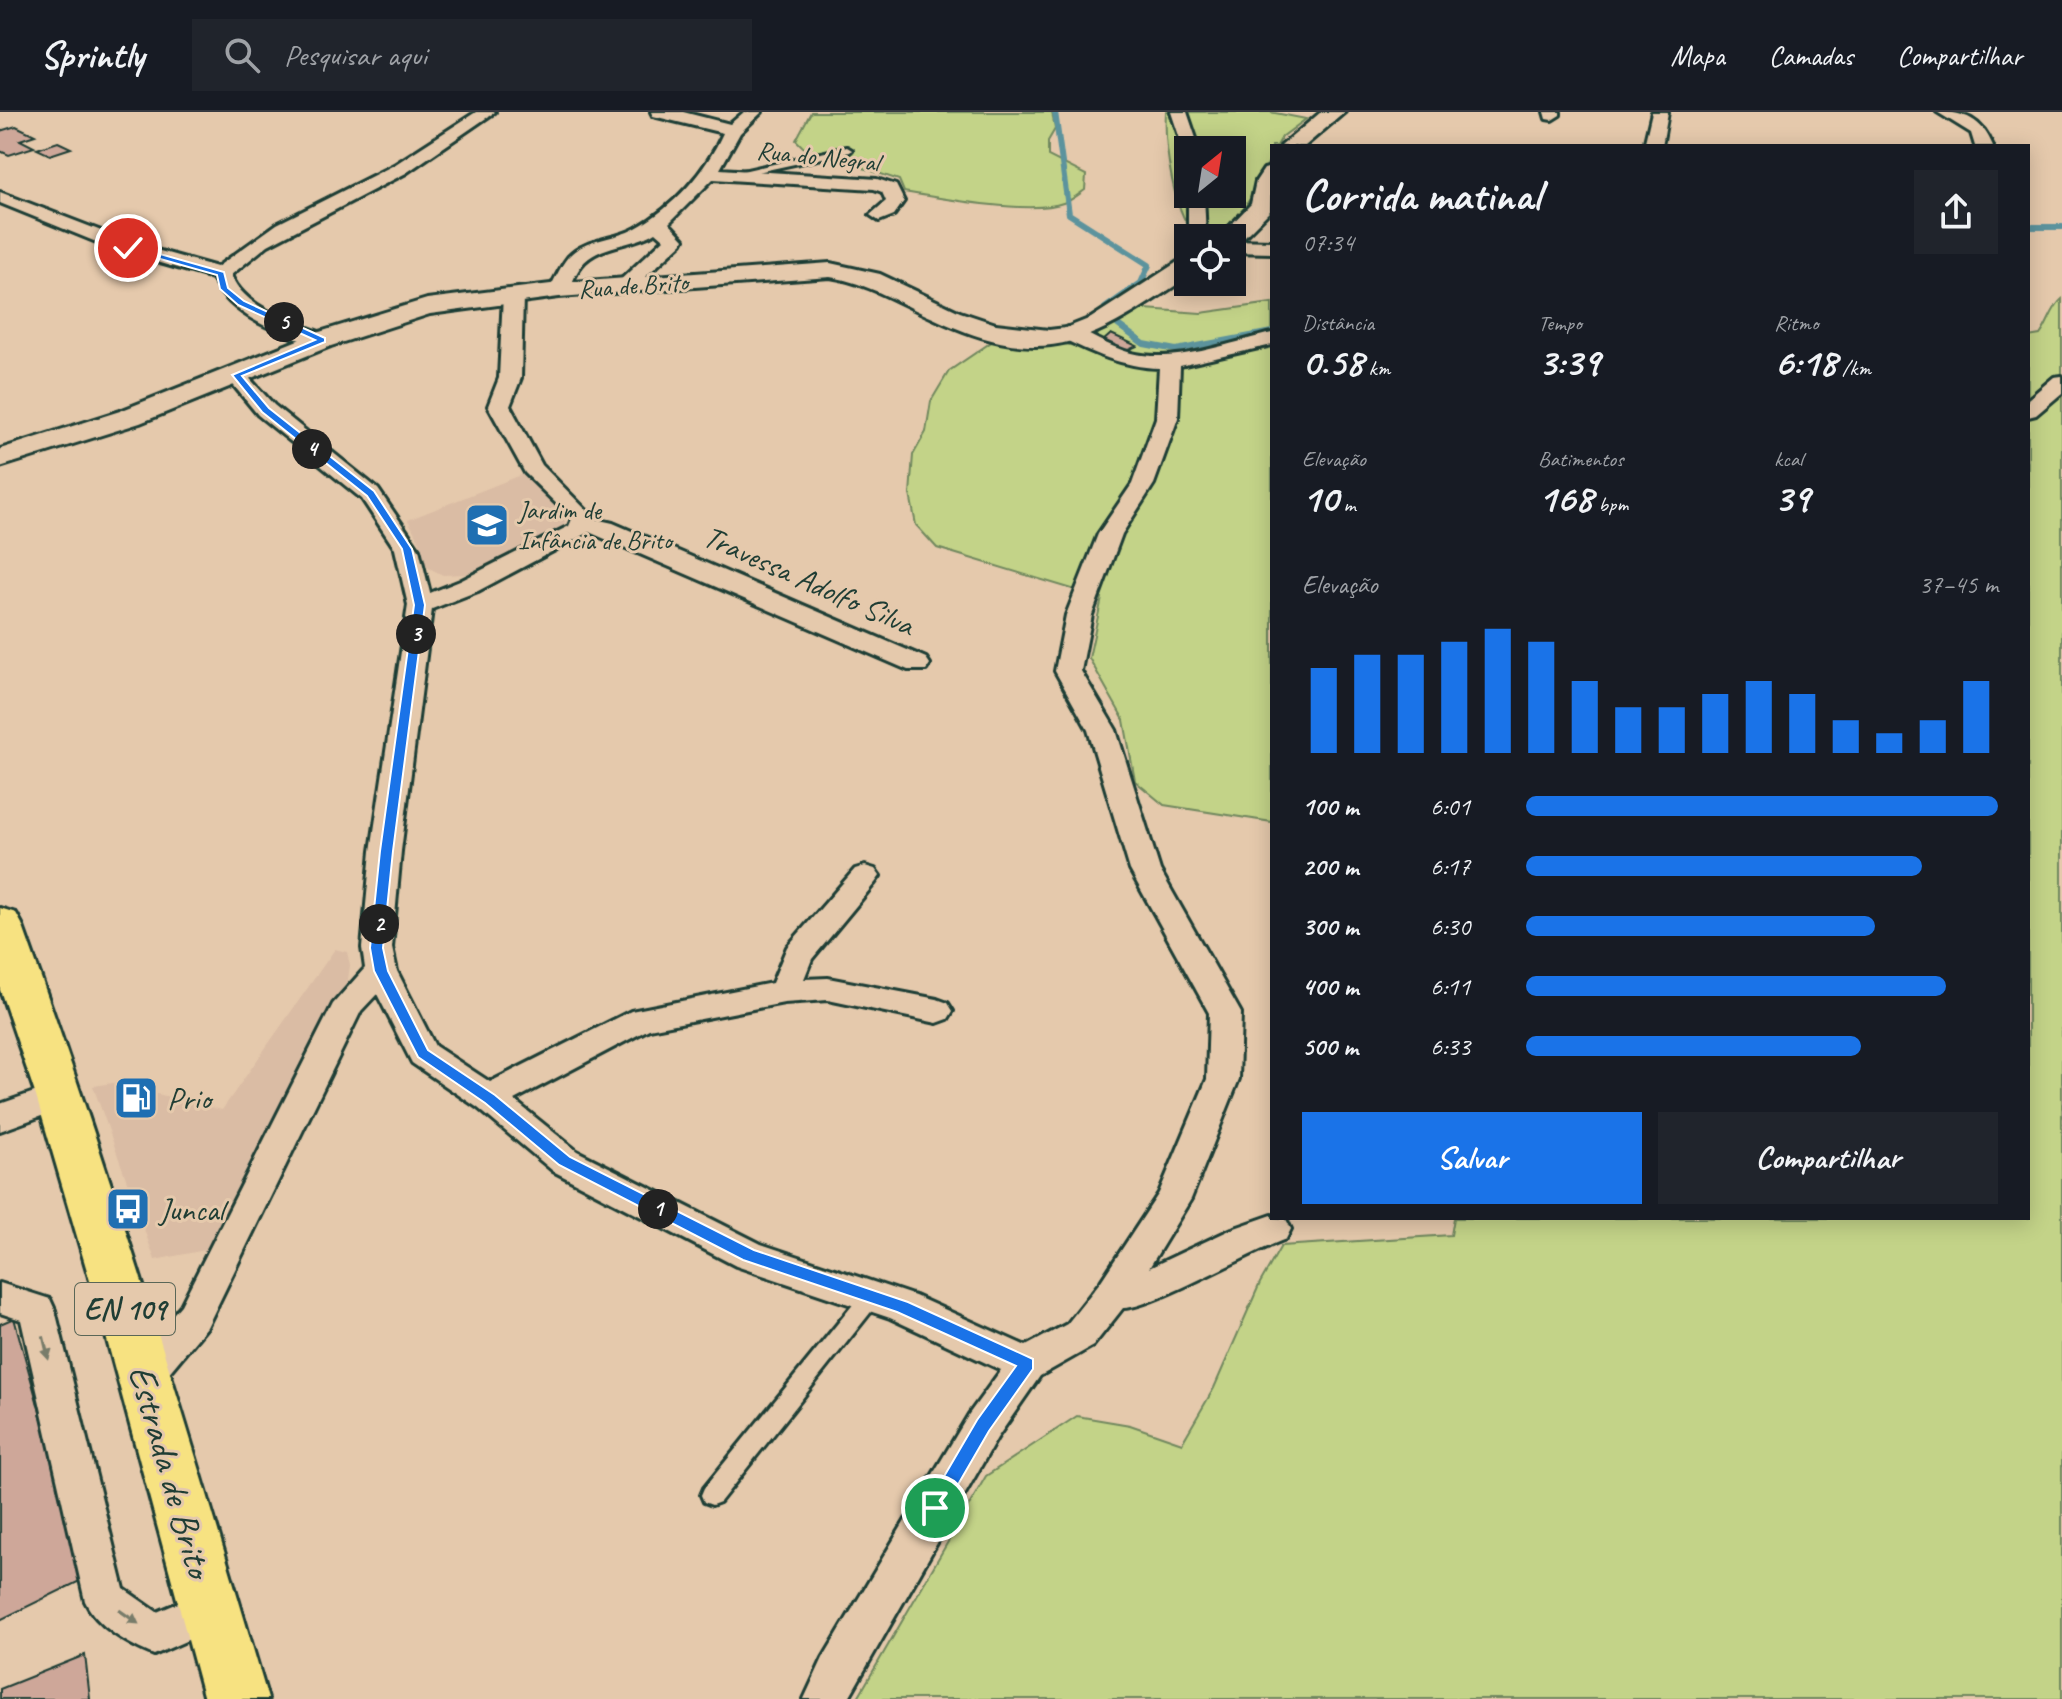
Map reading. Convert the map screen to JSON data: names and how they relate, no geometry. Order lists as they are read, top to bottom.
{
  "streets": {
    "main road": ["EN 109", "Estrada de Brito"],
    "street": ["Rua do Negral", "Rua de Brito", "Travessa Adolfo Silva"]
  },
  "places": {
    "school or university": ["Jardim de Infância de Brito"],
    "fuel station": ["Prio"],
    "bus stop": ["Juncal"]
  },
  "north": "top right",
  "page": {
    "header": "Sprintly",
    "search": "Pesquisar aqui",
    "nav": ["Mapa", "Camadas", "Compartilhar"],
    "heading": ["Corrida matinal", "07:34"],
    "stats": [
      ["Distância", "0.58 km"],
      ["Tempo", "3:39"],
      ["Ritmo", "6:18 /km"],
      ["Elevação", "10 m"],
      ["Batimentos", "168 bpm"],
      ["kcal", "39"]
    ],
    "pins": [
      "5",
      "4",
      "3",
      "2",
      "1"
    ],
    "chart": ["Elevação", "37–45 m"],
    "list": [
      {
        "name": "100 m",
        "note": "6:01"
      },
      {
        "name": "200 m",
        "note": "6:17"
      },
      {
        "name": "300 m",
        "note": "6:30"
      },
      {
        "name": "400 m",
        "note": "6:11"
      },
      {
        "name": "500 m",
        "note": "6:33"
      }
    ],
    "buttons": ["Salvar", "Compartilhar"]
  }
}
